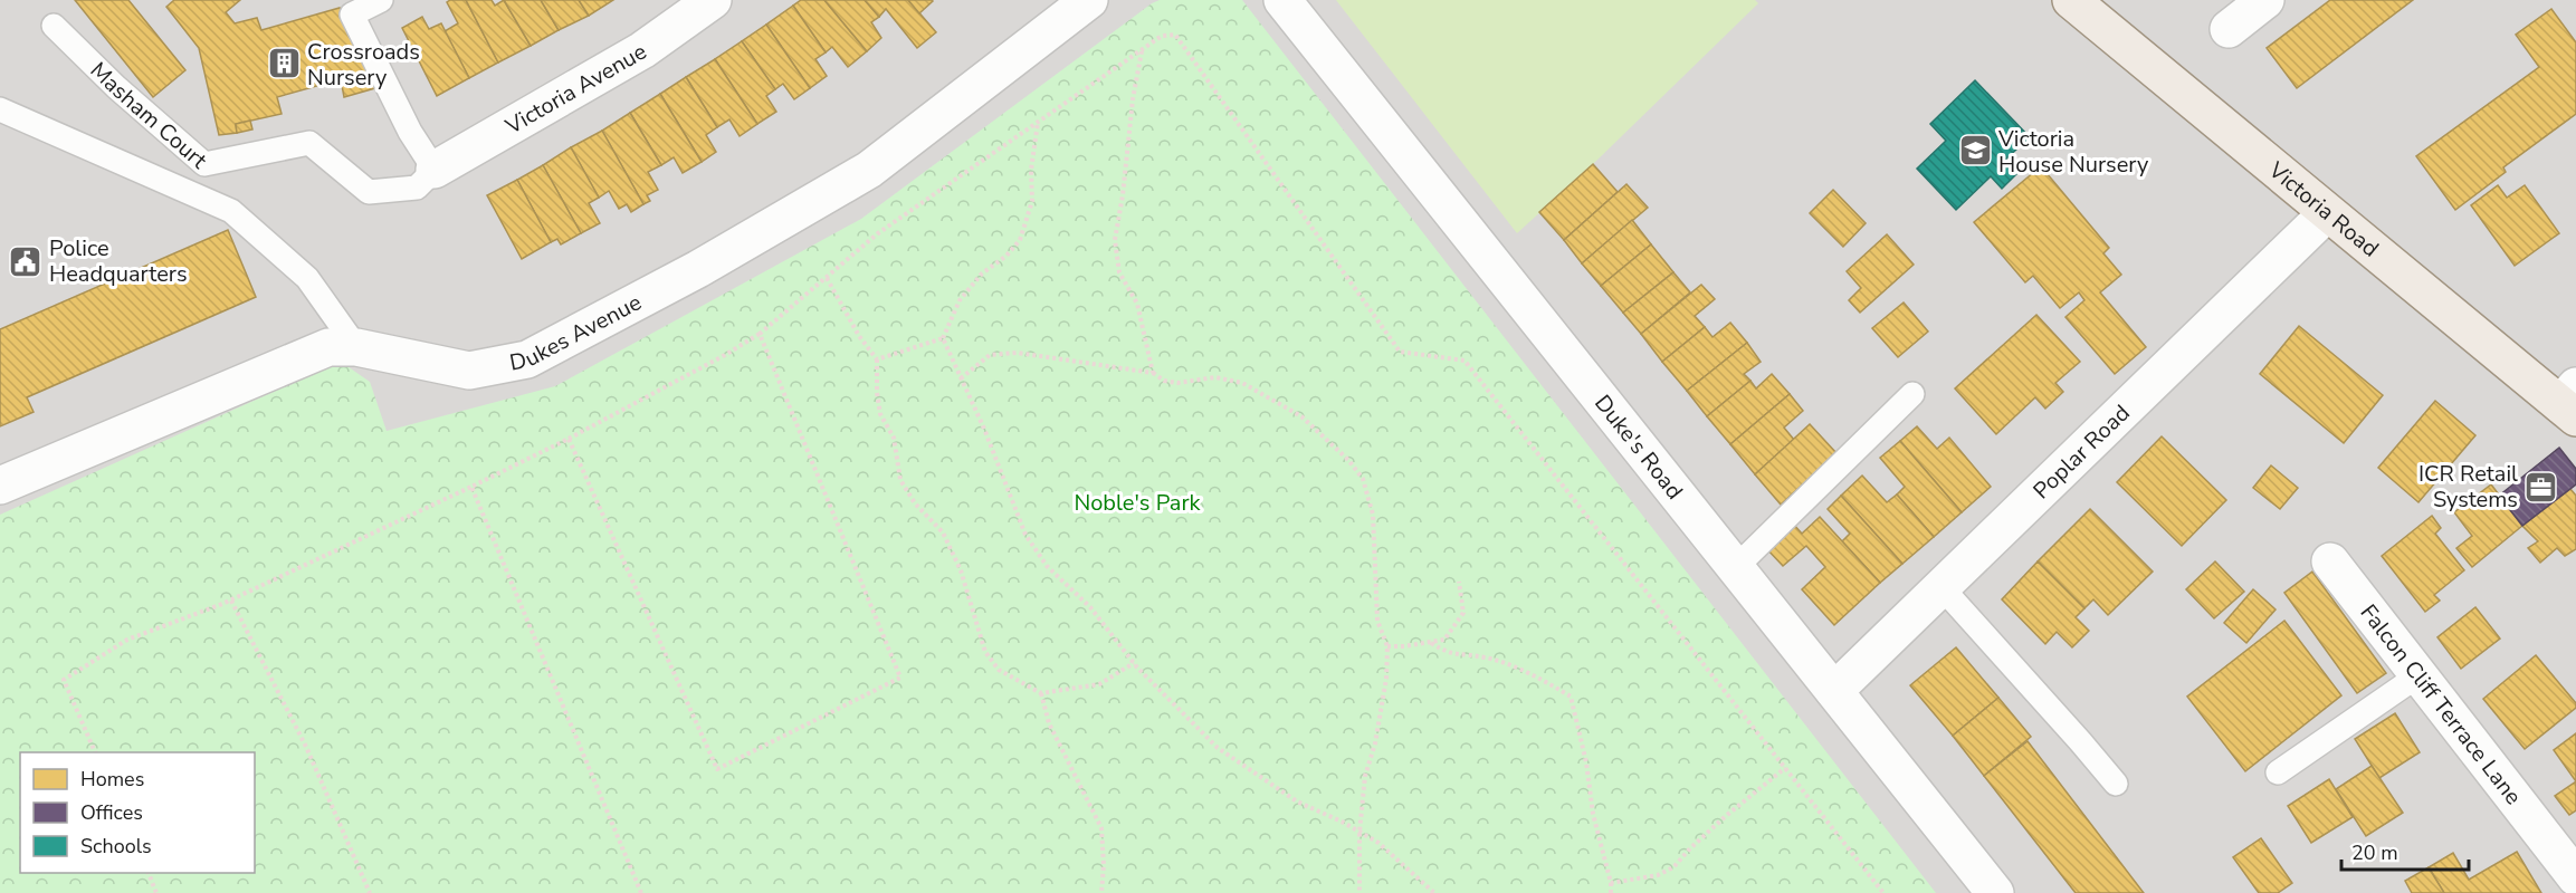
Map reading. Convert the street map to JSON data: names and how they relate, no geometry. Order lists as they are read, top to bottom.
{
  "streets": {
    "main road": ["Victoria Road"],
    "street": [
      "Victoria Avenue",
      "Dukes Avenue",
      "Duke's Road",
      "Poplar Road",
      "Falcon Cliff Terrace Lane"
    ],
    "lane": ["Masham Court"]
  },
  "crossings": [
    ["Victoria Avenue", "Masham Court"],
    ["Victoria Road", "Poplar Road"],
    ["Duke's Road", "Poplar Road"]
  ],
  "parks": ["Noble's Park"],
  "places": {
    "building": ["Crossroads Nursery"],
    "school or university": ["Victoria House Nursery"],
    "public building": ["Police Headquarters"],
    "office": ["ICR Retail Systems"]
  },
  "legend": ["Homes", "Offices", "Schools"],
  "scale_bar": "20 m"
}
